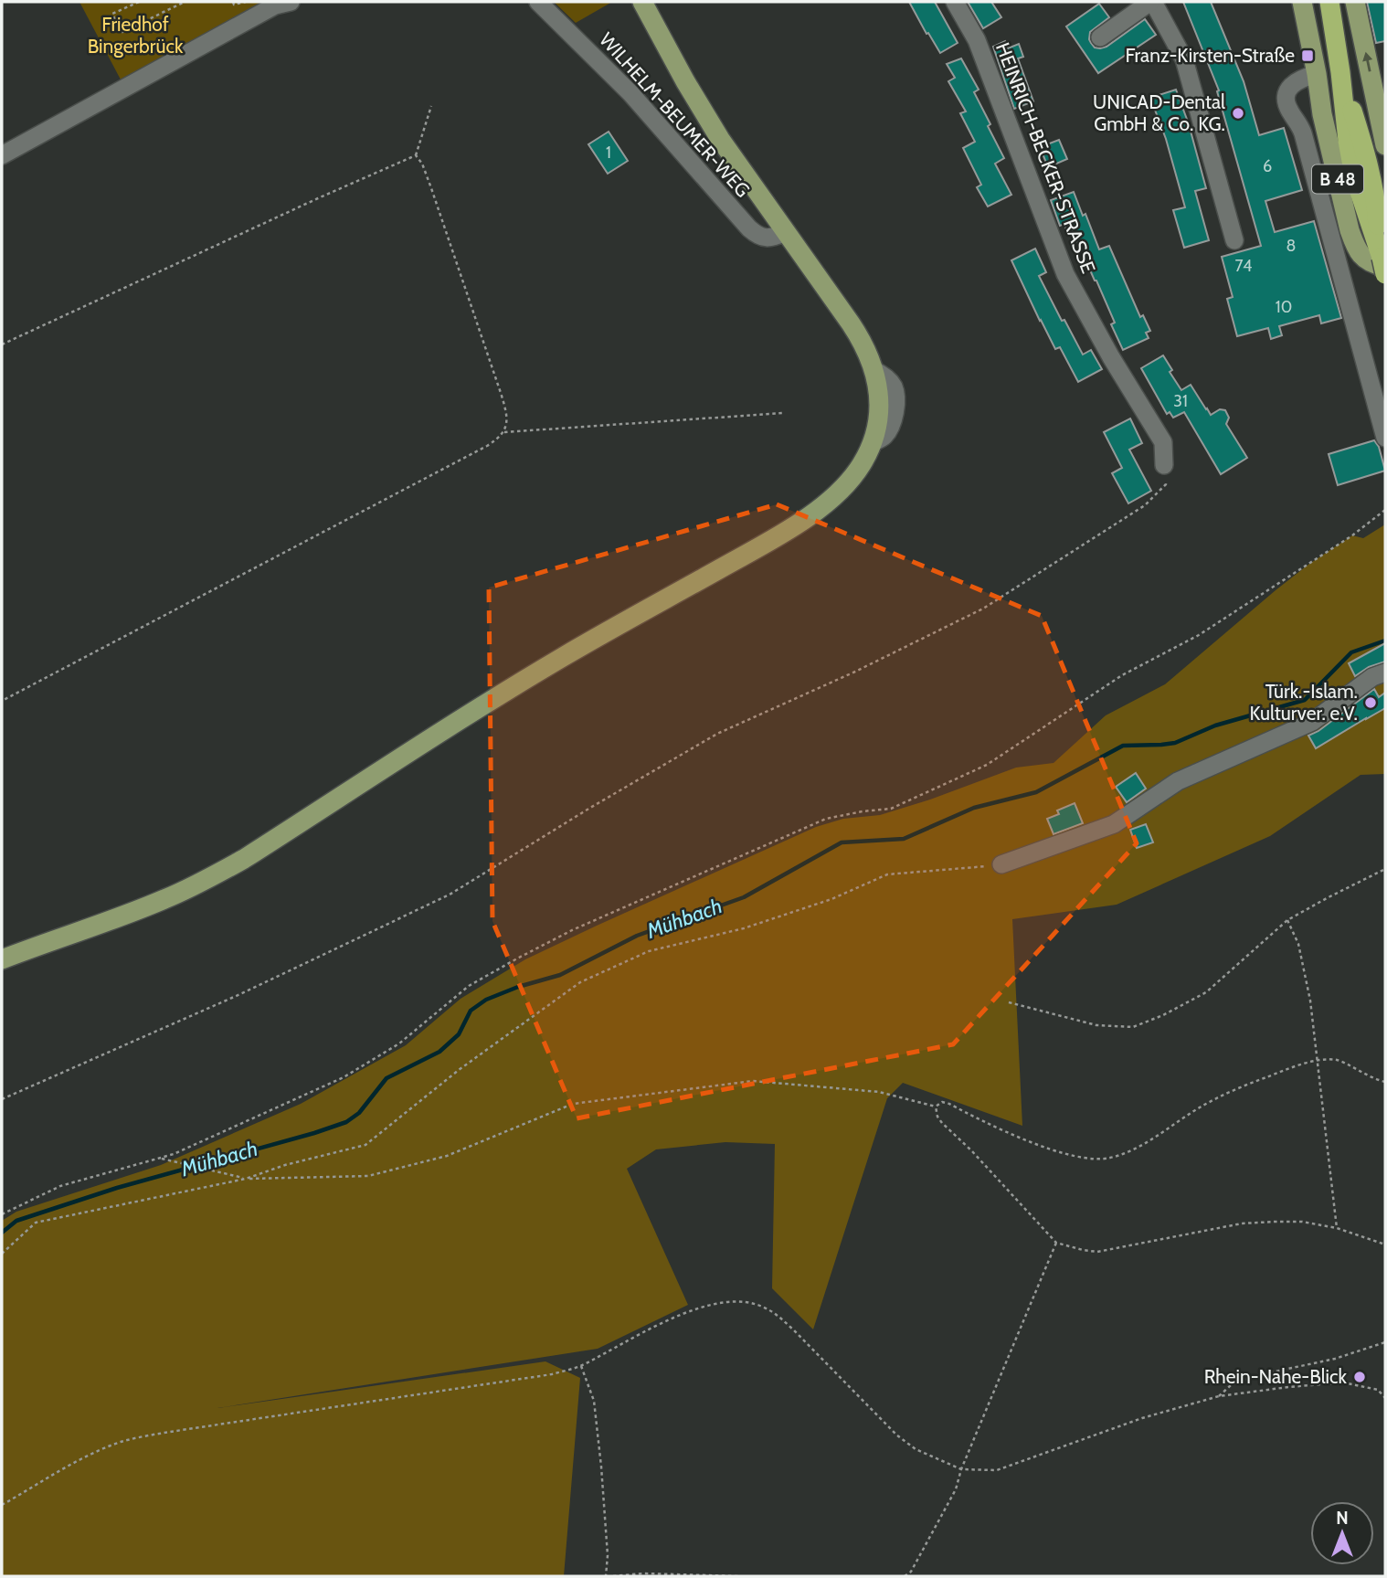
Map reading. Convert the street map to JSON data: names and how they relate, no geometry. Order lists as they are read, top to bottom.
{
  "streets": {
    "main road": ["B 48"],
    "street": ["WILHELM-BEUMER-WEG", "HEINRICH-BECKER-STRASSE"]
  },
  "water": ["Mühbach"],
  "parks": ["Friedhof Bingerbrück"],
  "places": {
    "transit": ["Franz-Kirsten-Straße"],
    "other": ["UNICAD-Dental GmbH & Co. KG.", "Türk.-Islam. Kulturver. e.V.", "Rhein-Nahe-Blick"]
  },
  "house_numbers": [
    "1",
    "6",
    "8",
    "74",
    "10",
    "31"
  ],
  "north": "top"
}
